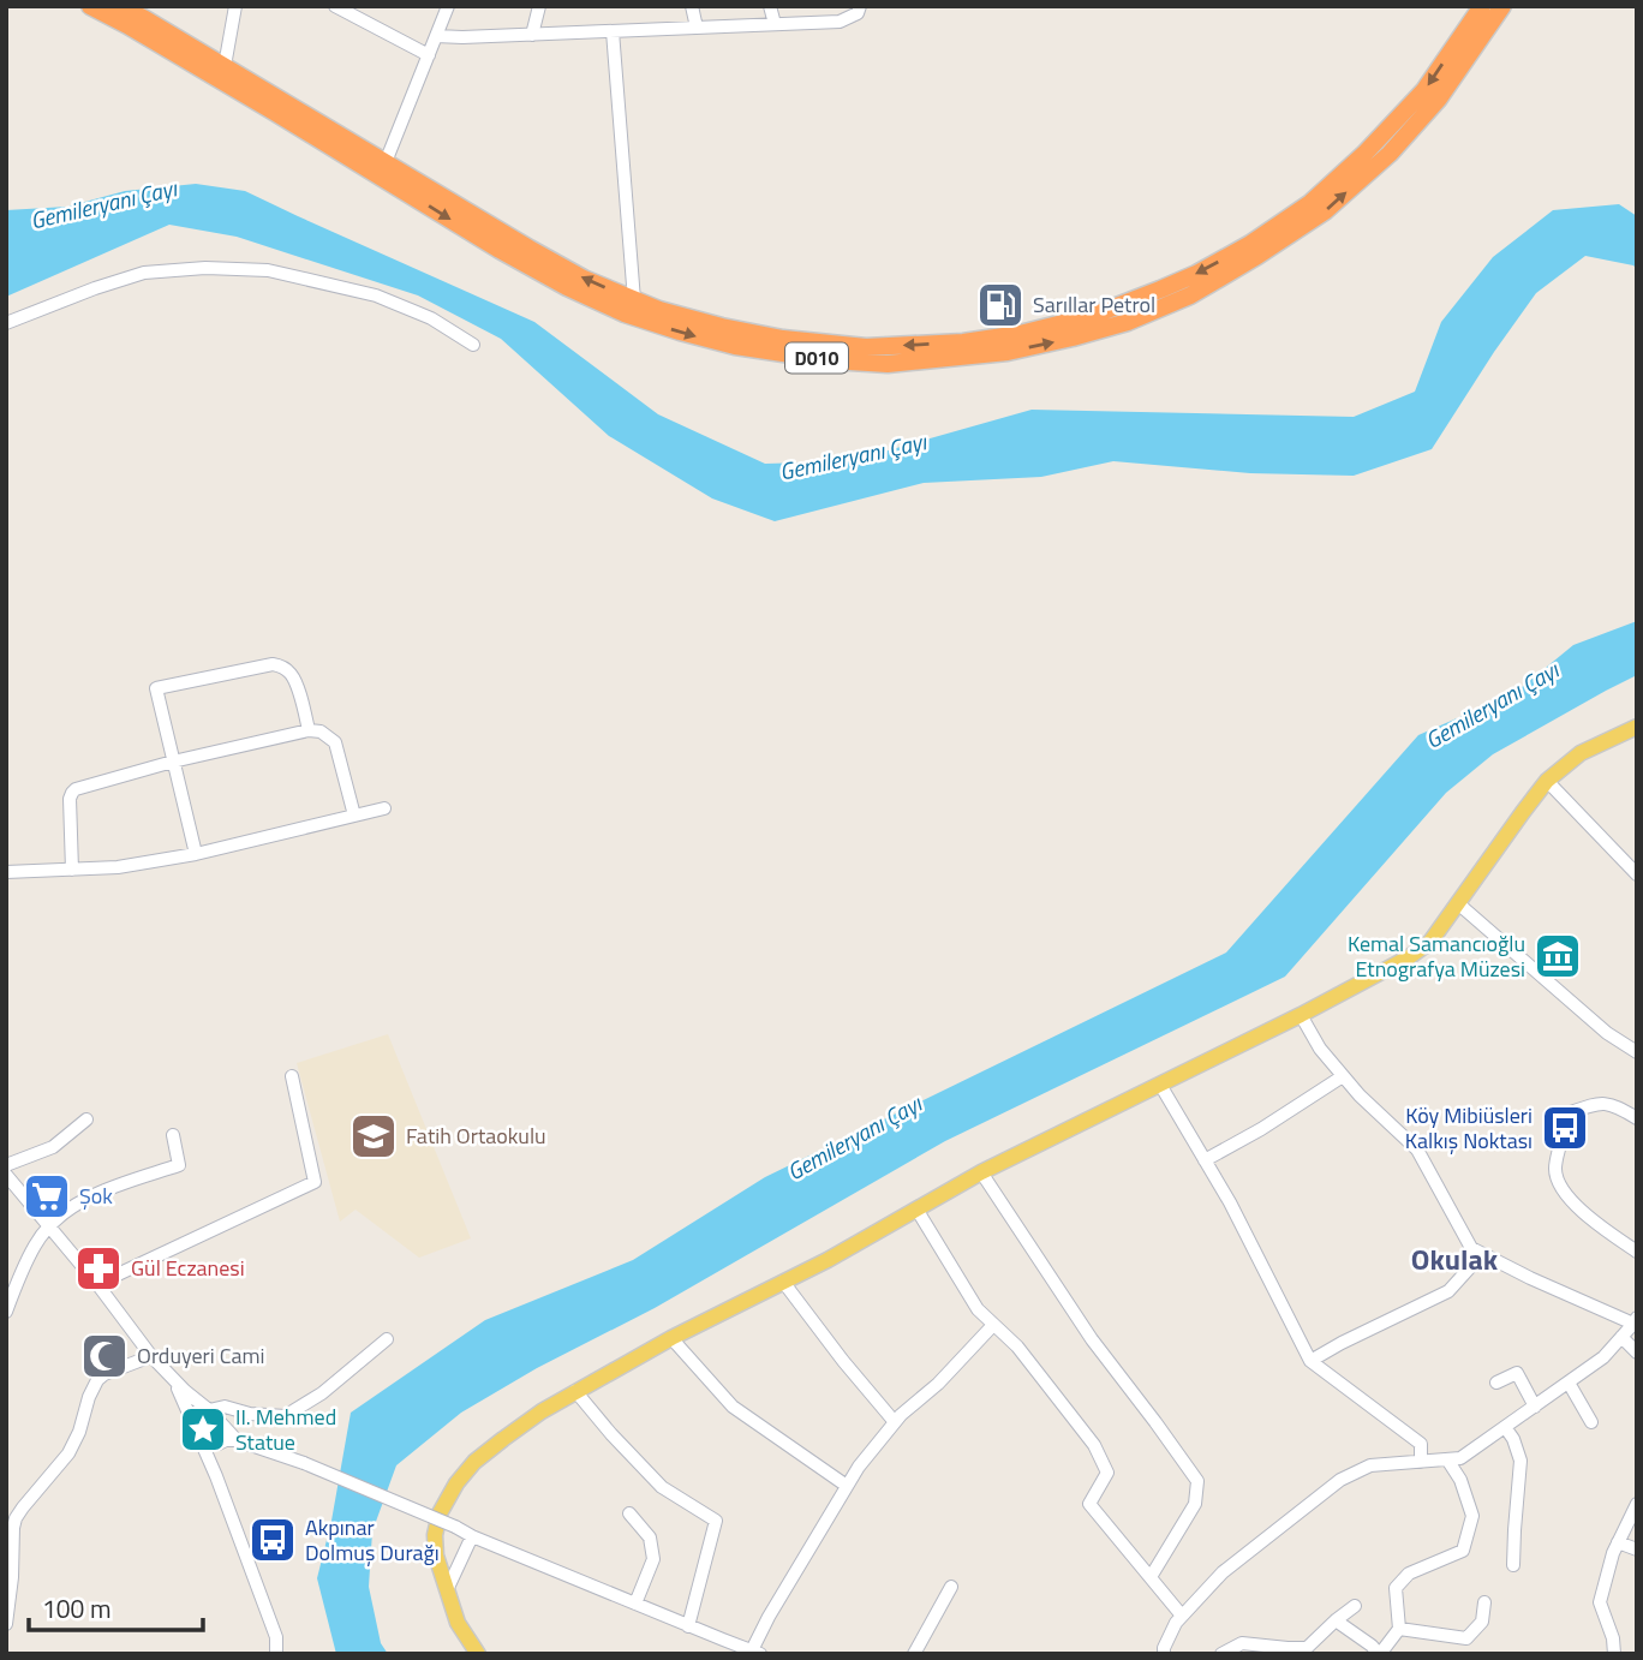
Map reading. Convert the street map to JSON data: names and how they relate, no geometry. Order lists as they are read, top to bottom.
{
  "streets": {
    "highway": ["D010"]
  },
  "districts": ["Okulak"],
  "water": ["Gemileryanı Çayı"],
  "places": {
    "fuel station": ["Sarıllar Petrol"],
    "museum": ["Kemal Samancıoğlu Etnografya Müzesi"],
    "bus stop": ["Köy Mibiüsleri Kalkış Noktası", "Akpınar Dolmuş Durağı"],
    "school or university": ["Fatih Ortaokulu"],
    "supermarket": ["Şok"],
    "pharmacy": ["Gül Eczanesi"],
    "mosque": ["Orduyeri Cami"],
    "place": ["II. Mehmed Statue"]
  },
  "scale_bar": "100 m"
}
